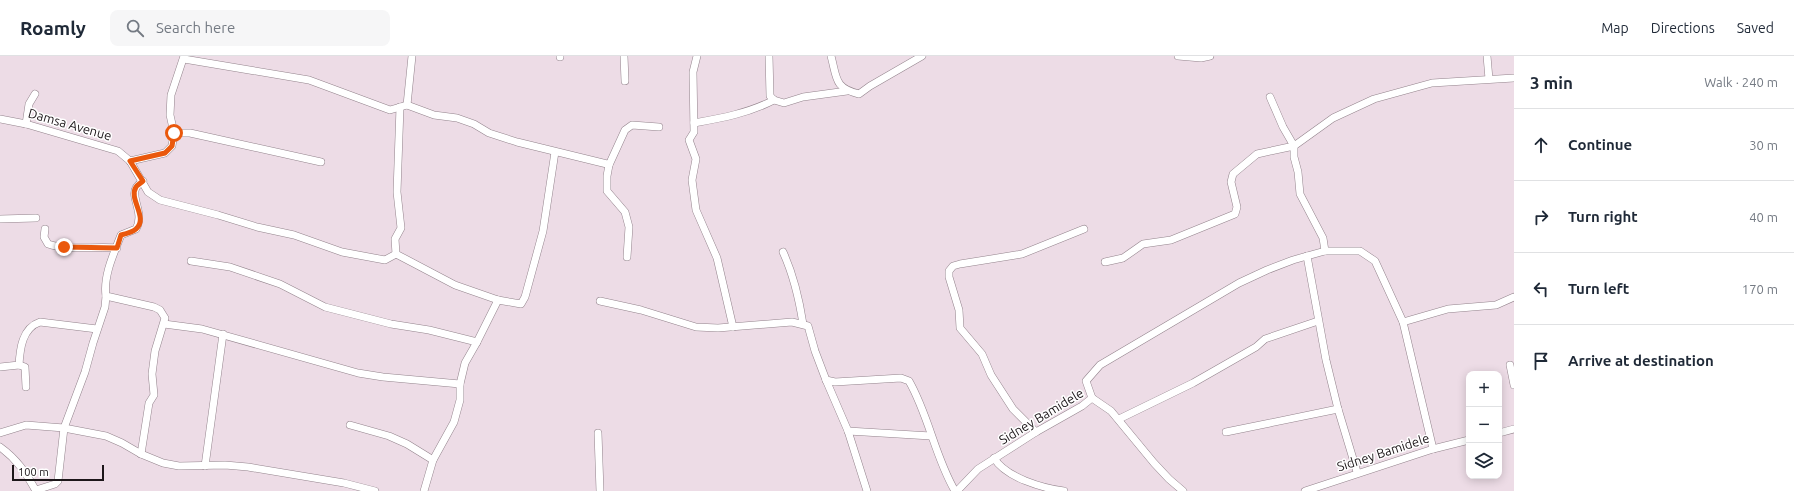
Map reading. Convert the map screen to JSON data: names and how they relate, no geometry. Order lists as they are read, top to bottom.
{
  "streets": {
    "street": ["Damsa Avenue", "Sidney Bamidele"]
  },
  "scale_bar": "100 m",
  "page": {
    "header": "Roamly",
    "search": "Search here",
    "nav": ["Map", "Directions", "Saved"],
    "heading": ["3 min", "Walk · 240 m"],
    "list": [
      ["Continue", "30 m"],
      ["Turn right", "40 m"],
      ["Turn left", "170 m"],
      "Arrive at destination"
    ],
    "map_buttons": ["+", "−"],
    "scale": "100 m"
  }
}
